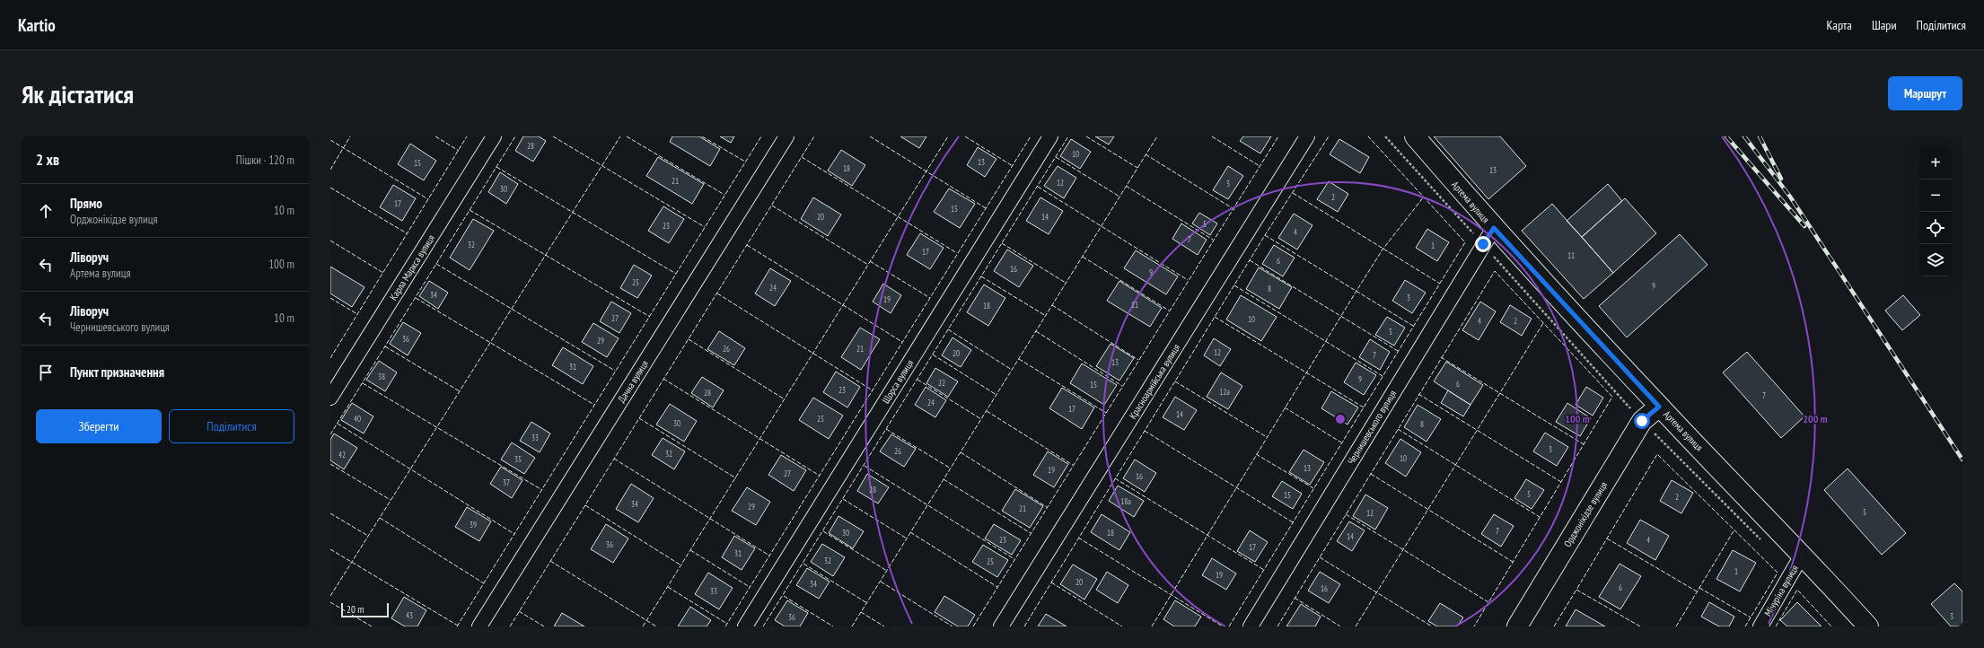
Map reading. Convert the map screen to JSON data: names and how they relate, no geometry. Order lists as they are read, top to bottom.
{
  "streets": {
    "main road": ["Артема вулиця", "Орджонікідзе вулиця"],
    "street": [
      "Карла Маркса вулиця",
      "Дачна вулиця",
      "Щорса вулиця",
      "Красноармійська вулиця",
      "Чернишевського вулиця",
      "Мічуріна вулиця"
    ]
  },
  "crossings": [
    ["Артема вулиця", "Чернишевського вулиця"],
    ["Артема вулиця", "Орджонікідзе вулиця"],
    ["Артема вулиця", "Мічуріна вулиця"]
  ],
  "house_numbers": [
    "28",
    "10",
    "13",
    "15",
    "18",
    "13",
    "21",
    "12",
    "3",
    "30",
    "2",
    "17",
    "15",
    "20",
    "14",
    "5",
    "23",
    "4",
    "7",
    "32",
    "1",
    "17",
    "11",
    "6",
    "16",
    "9",
    "25",
    "9",
    "24",
    "8",
    "34",
    "3",
    "19",
    "11",
    "18",
    "27",
    "10",
    "4",
    "2",
    "5",
    "36",
    "29",
    "26",
    "21",
    "12",
    "20",
    "7",
    "13",
    "31",
    "38",
    "9",
    "22",
    "6",
    "15",
    "23",
    "12а",
    "28",
    "7",
    "24",
    "17",
    "14",
    "40",
    "25",
    "30",
    "8",
    "33",
    "3",
    "26",
    "32",
    "42",
    "10",
    "35",
    "13",
    "19",
    "27",
    "16",
    "37",
    "28",
    "5",
    "15",
    "2",
    "18а",
    "34",
    "29",
    "21",
    "5",
    "12",
    "39",
    "7",
    "30",
    "18",
    "14",
    "23",
    "4",
    "36",
    "17",
    "31",
    "32",
    "25",
    "1",
    "19",
    "20",
    "34",
    "6",
    "16",
    "33",
    "43",
    "3",
    "36"
  ],
  "scale_bar": "20 m",
  "page": {
    "header": "Kartio",
    "nav": ["Карта", "Шари", "Поділитися"],
    "buttons": [
      "Маршрут",
      ["Зберегти", "Поділитися"]
    ],
    "title": "Як дістатися",
    "heading": ["2 хв", "Пішки · 120 m"],
    "map_buttons": ["+", "−"],
    "list": [
      ["Прямо", "Орджонікідзе вулиця", "10 m"],
      ["Ліворуч", "Артема вулиця", "100 m"],
      ["Ліворуч", "Чернишевського вулиця", "10 m"],
      "Пункт призначення"
    ],
    "scale": "20 m"
  },
  "rings": ["100 m", "200 m"]
}
